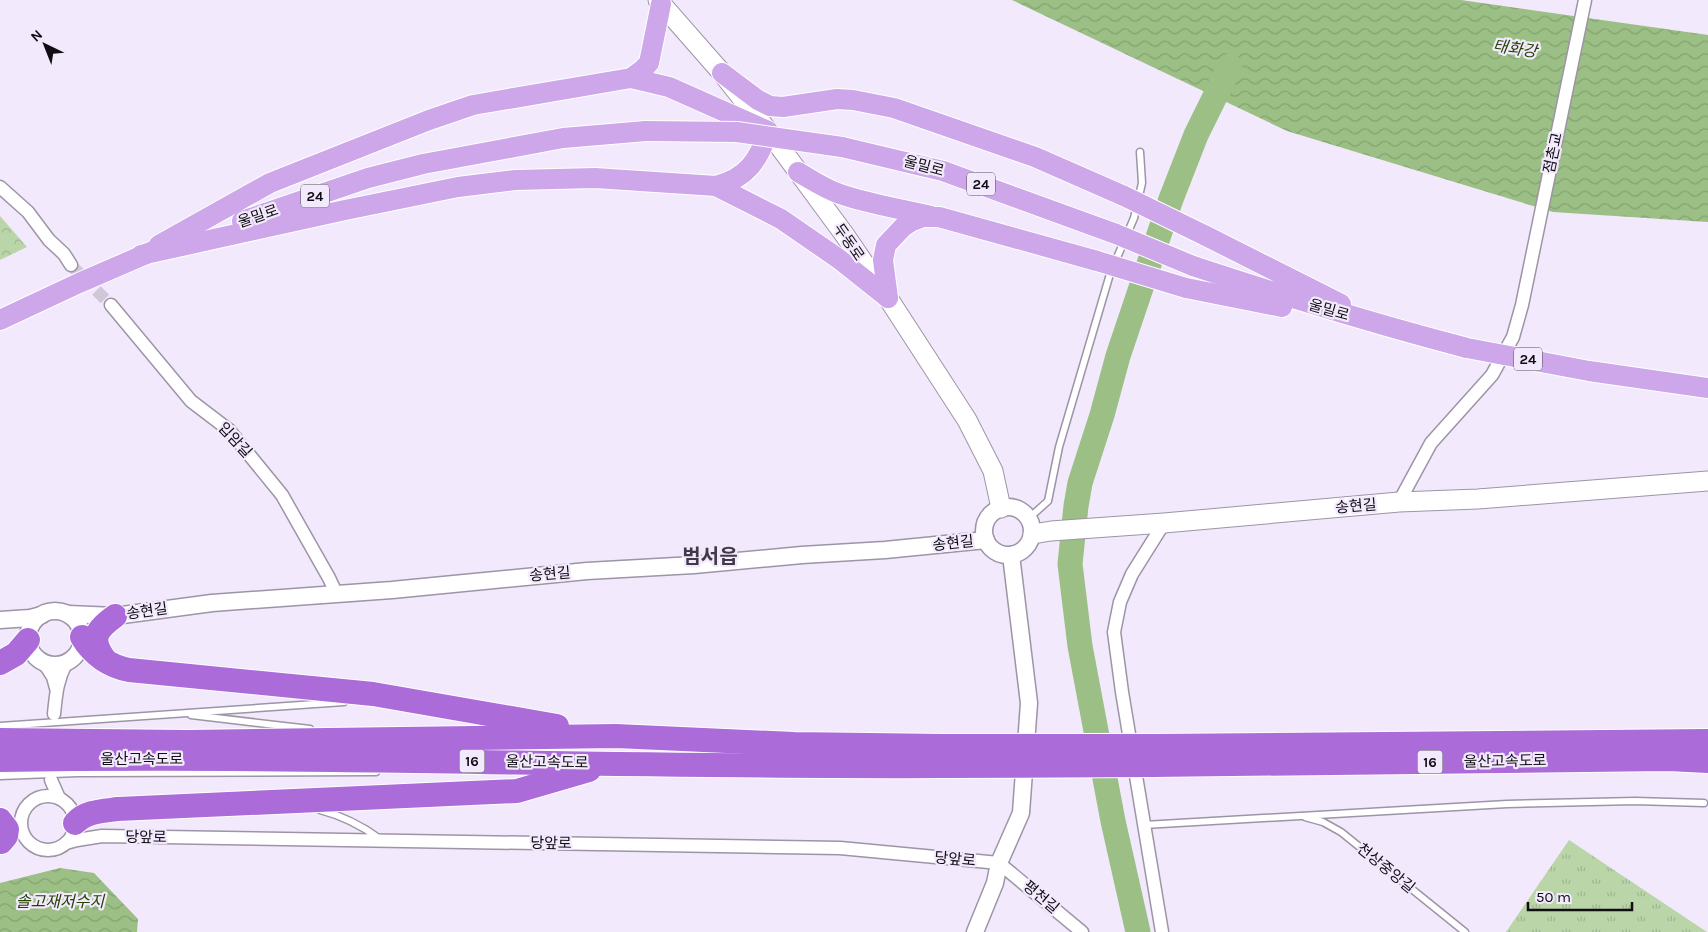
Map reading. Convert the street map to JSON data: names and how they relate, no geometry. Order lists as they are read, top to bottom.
{
  "streets": {
    "highway": ["울산고속도로", "16"],
    "main road": [
      "울밀로",
      "24",
      "두동로",
      "송현길"
    ],
    "street": [
      "점촌교",
      "입암길",
      "당앞로",
      "평천길"
    ],
    "lane": ["천상중앙길"]
  },
  "crossings": [
    ["점촌교", "송현길"],
    ["두동로", "송현길"],
    ["두동로", "당앞로"],
    ["입암길", "송현길"],
    ["송현길", "당앞로"],
    ["울산고속도로", "16"],
    ["당앞로", "평천길"]
  ],
  "districts": ["범서읍"],
  "water": ["태화강", "솔고재저수지"],
  "scale_bar": "50 m",
  "north": "top left"
}
